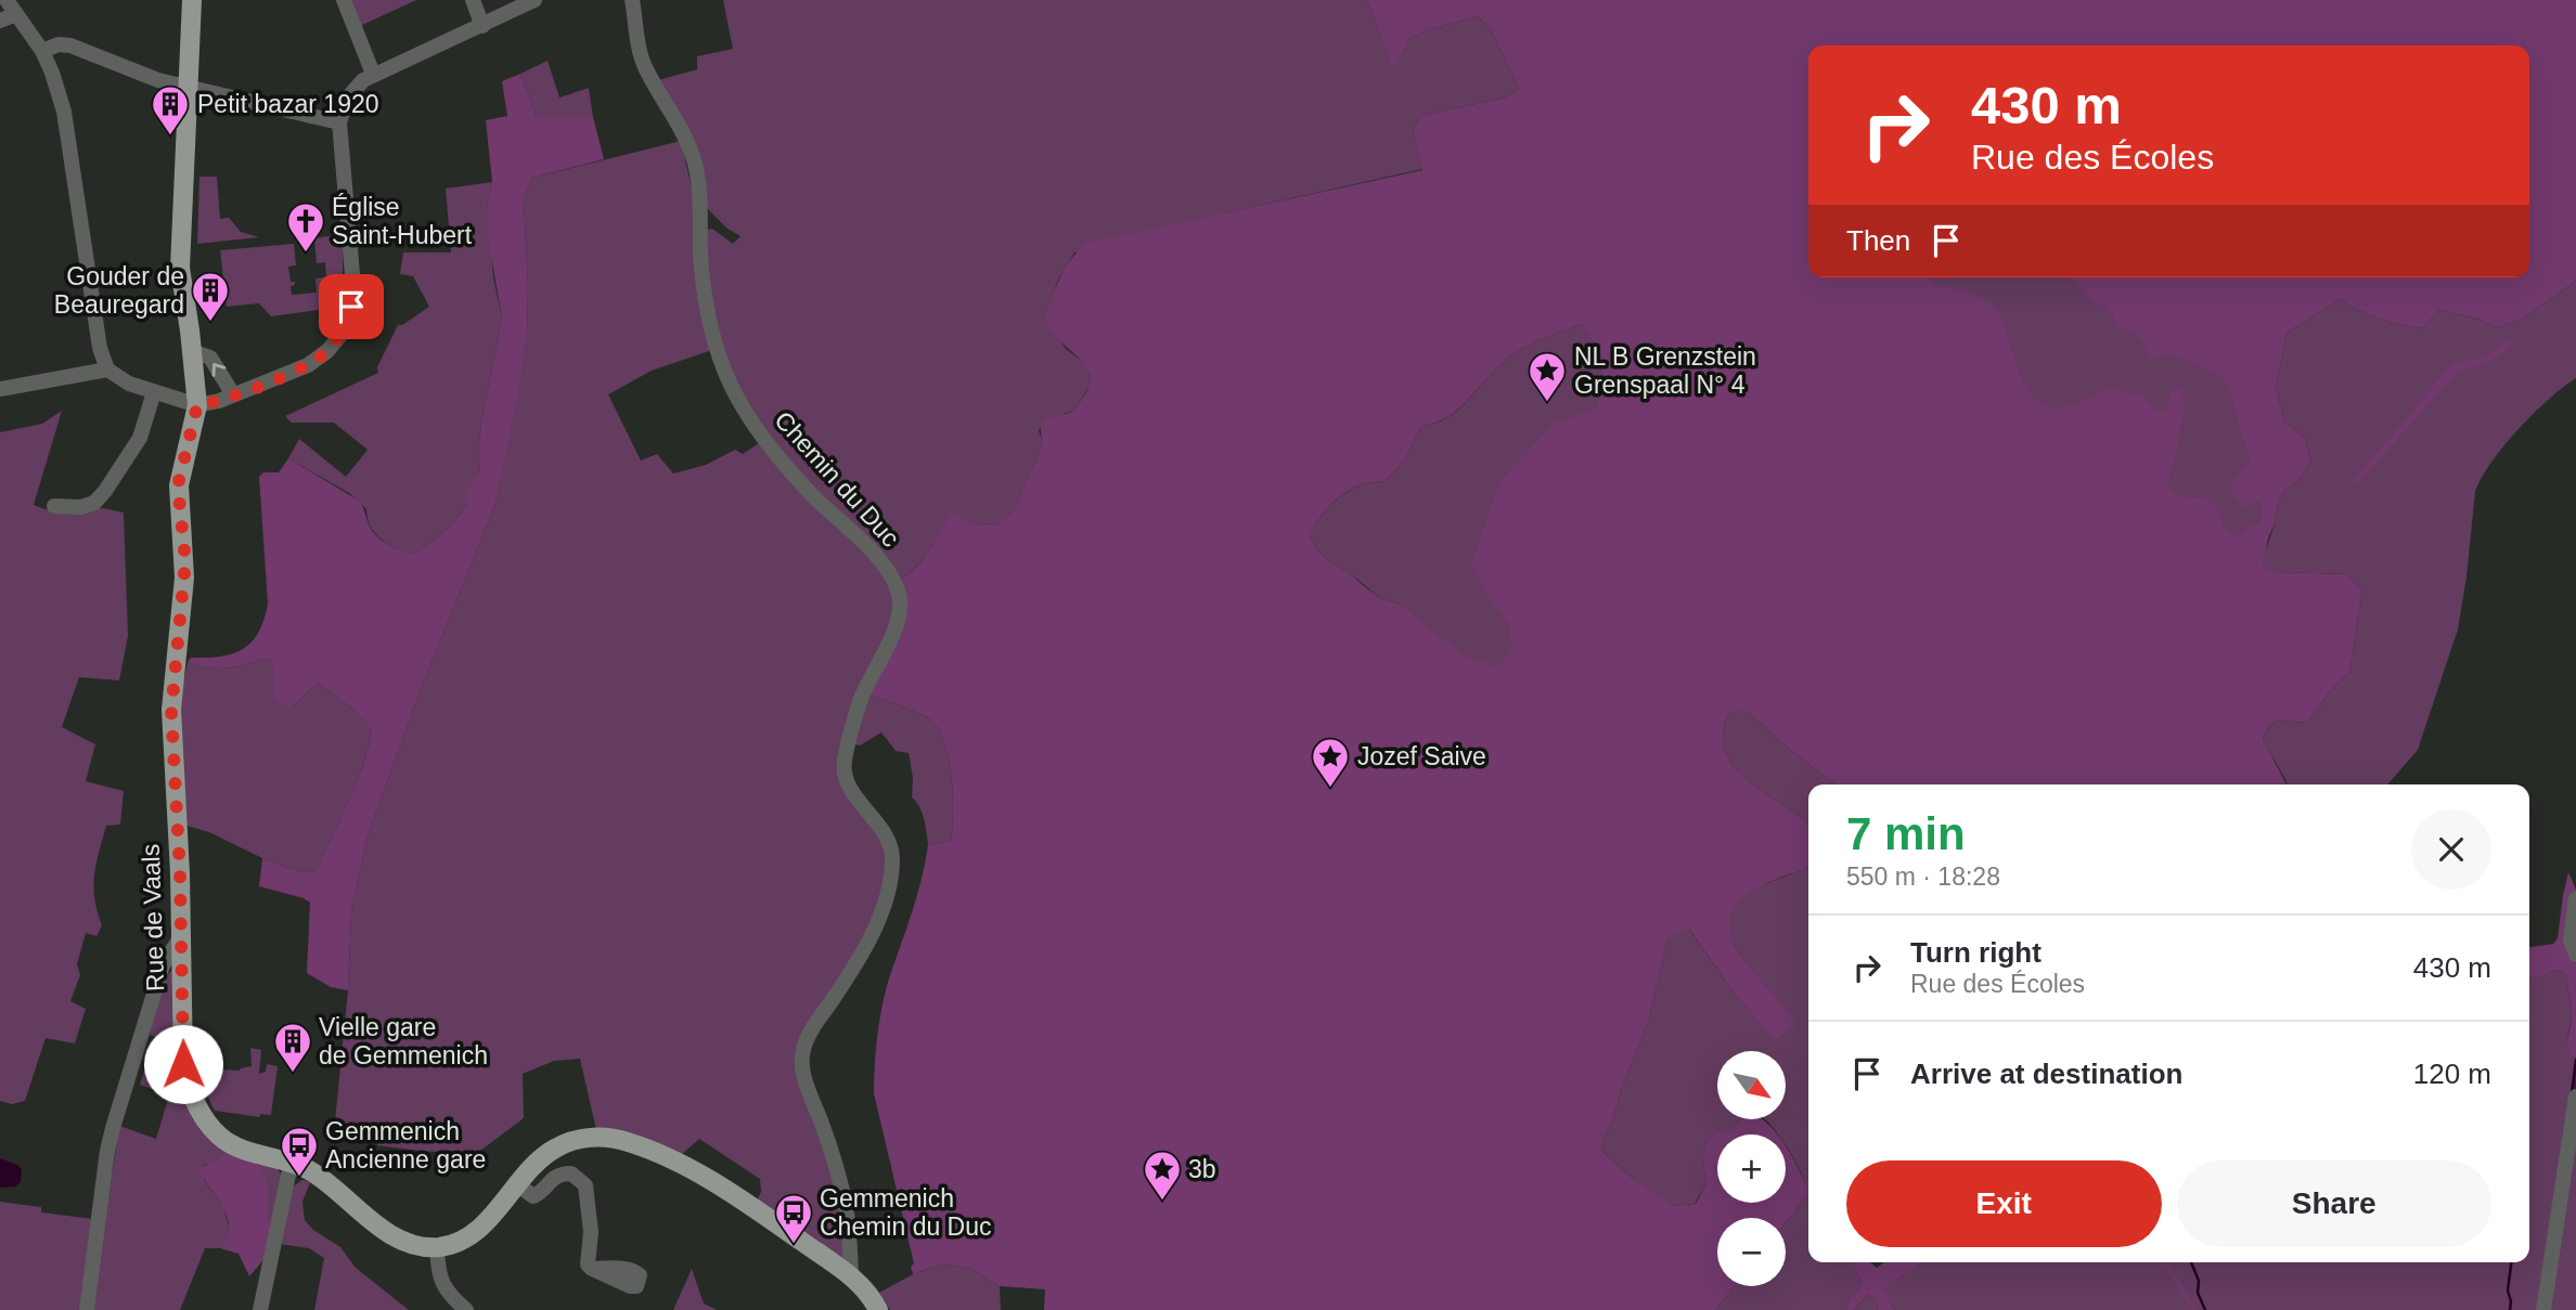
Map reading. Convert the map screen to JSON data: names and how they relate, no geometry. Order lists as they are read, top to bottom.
{
  "streets": {
    "main road": ["Rue de Vaals"],
    "street": ["Chemin du Duc"]
  },
  "places": {
    "building": ["Petit bazar 1920", "Gouder de Beauregard", "Vielle gare de Gemmenich"],
    "church": ["Église Saint-Hubert"],
    "place": ["NL B Grenzstein Grenspaal N° 4", "Jozef Saive", "3b"],
    "bus stop": ["Gemmenich Ancienne gare", "Gemmenich Chemin du Duc"]
  },
  "north": "bottom right",
  "page": {
    "turn": ["430 m", "Rue des Écoles"],
    "then": "Then",
    "heading": ["7 min", "550 m · 18:28"],
    "list": [
      {
        "name": "Turn right",
        "note": "Rue des Écoles",
        "value": "430 m"
      },
      {
        "name": "Arrive at destination",
        "value": "120 m"
      }
    ],
    "map_buttons": ["+", "−"],
    "buttons": ["Exit", "Share"]
  }
}
